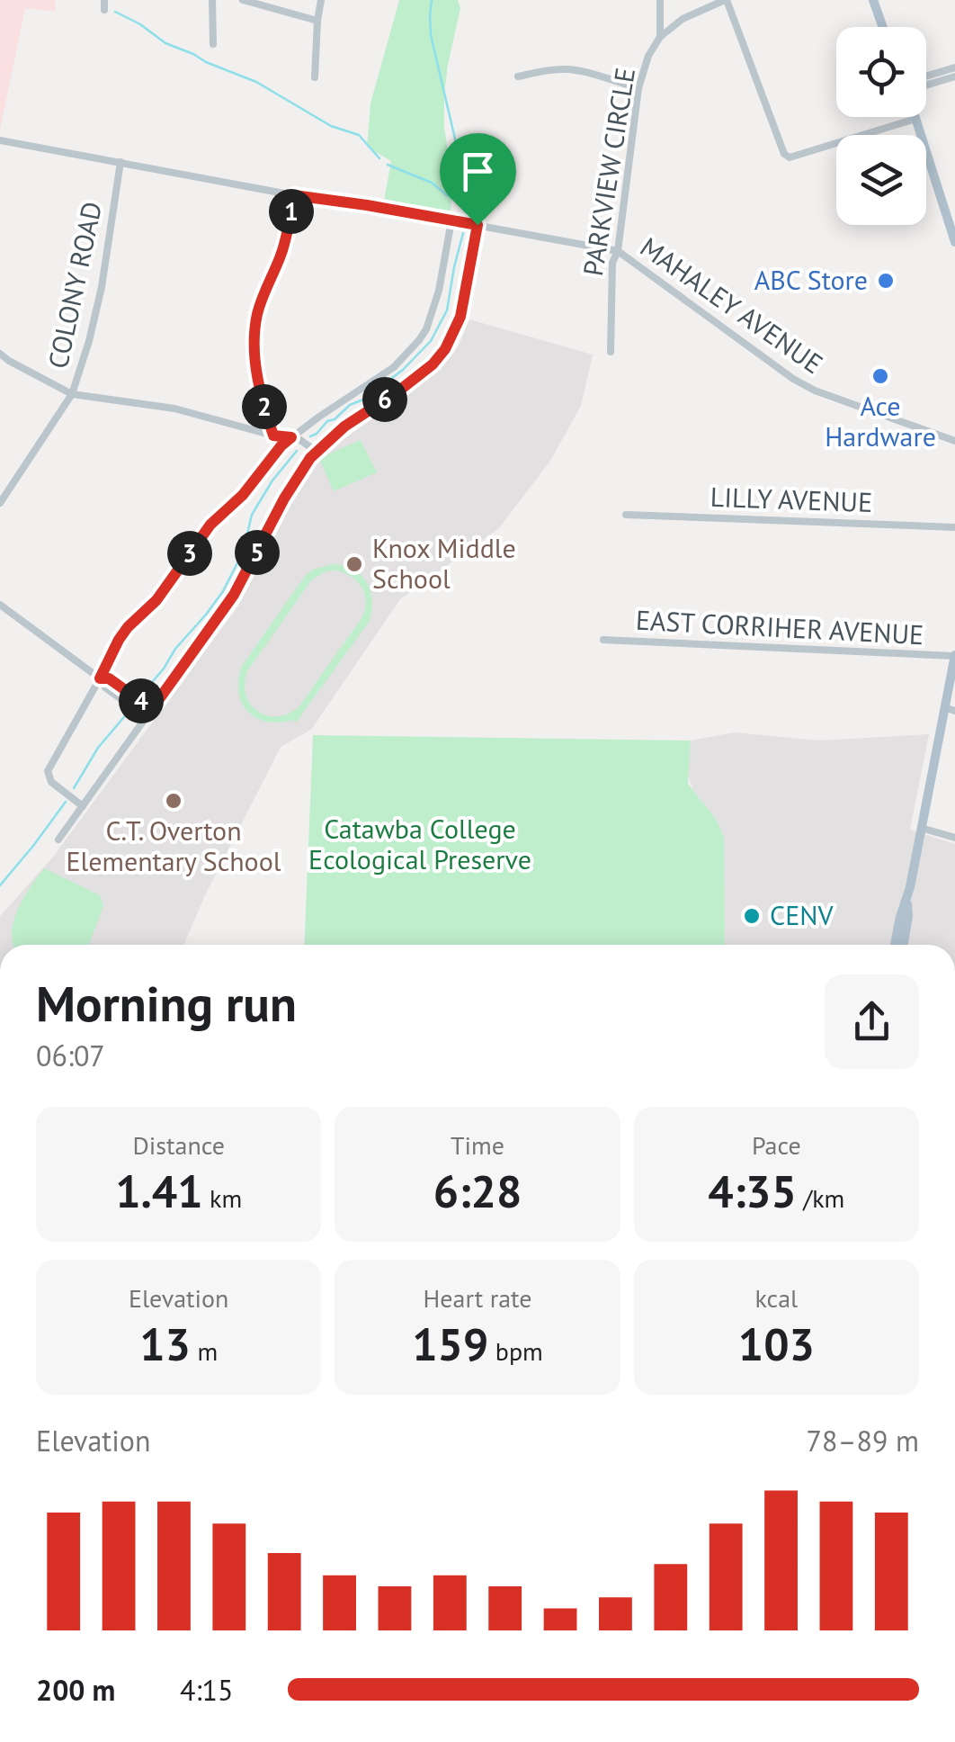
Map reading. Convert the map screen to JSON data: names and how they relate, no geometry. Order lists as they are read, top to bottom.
{
  "streets": {
    "street": [
      "PARKVIEW CIRCLE",
      "COLONY ROAD",
      "MAHALEY AVENUE",
      "LILLY AVENUE",
      "EAST CORRIHER AVENUE"
    ]
  },
  "crossings": [
    ["PARKVIEW CIRCLE", "MAHALEY AVENUE"],
    ["COLONY ROAD", "MAHALEY AVENUE"]
  ],
  "parks": ["Catawba College Ecological Preserve"],
  "places": [
    "ABC Store",
    "Ace Hardware",
    "Knox Middle School",
    "C.T. Overton Elementary School",
    "CENV"
  ],
  "page": {
    "pins": [
      "1",
      "6",
      "2",
      "5",
      "3",
      "4"
    ],
    "heading": ["Morning run", "06:07"],
    "stats": [
      ["Distance", "1.41 km"],
      ["Time", "6:28"],
      ["Pace", "4:35 /km"],
      ["Elevation", "13 m"],
      ["Heart rate", "159 bpm"],
      ["kcal", "103"]
    ],
    "chart": ["Elevation", "78–89 m"],
    "list": [
      {
        "name": "200 m",
        "note": "4:15"
      }
    ]
  }
}
